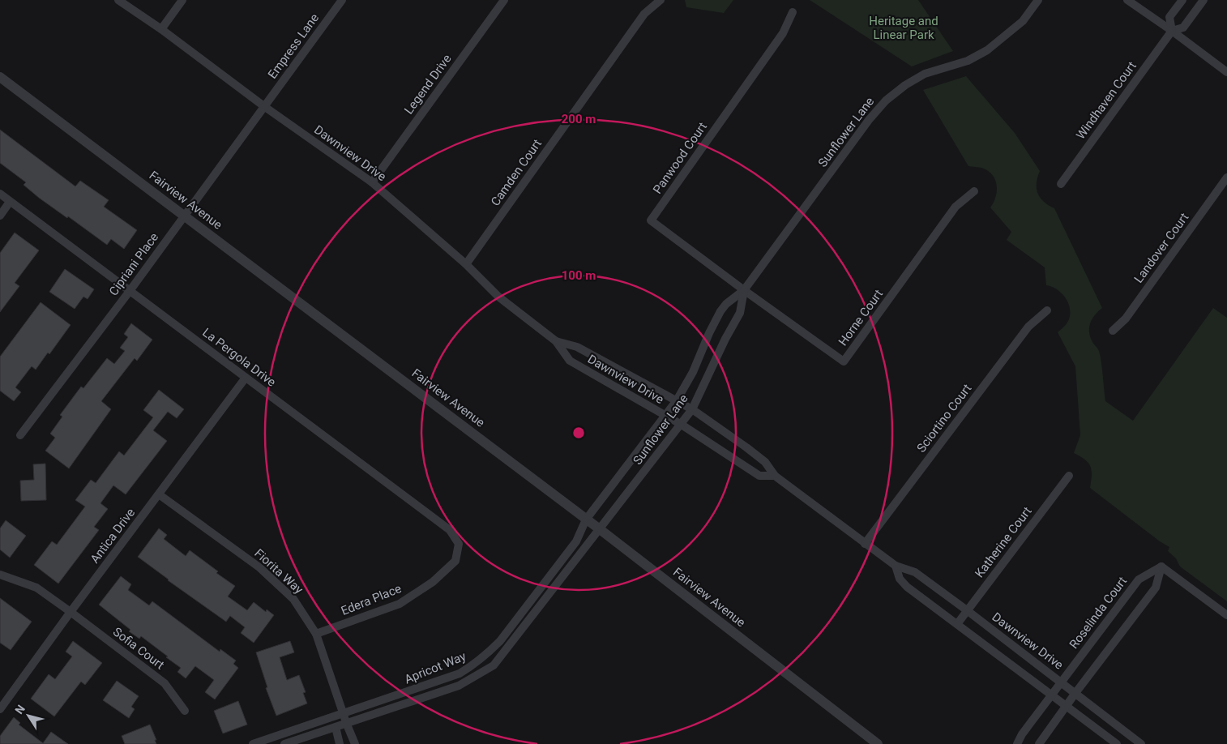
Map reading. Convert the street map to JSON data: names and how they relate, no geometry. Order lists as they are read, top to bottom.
{
  "streets": {
    "street": [
      "Empress Lane",
      "Legend Drive",
      "Windhaven Court",
      "Sunflower Lane",
      "Dawnview Drive",
      "Panwood Court",
      "Camden Court",
      "Fairview Avenue",
      "Landover Court",
      "Cipriani Place",
      "Horne Court",
      "La Pergola Drive",
      "Sciortino Court",
      "Antica Drive",
      "Katherine Court",
      "Fiorita Way",
      "Edera Place",
      "Roselinda Court",
      "Sofia Court",
      "Apricot Way"
    ]
  },
  "crossings": [
    ["Empress Lane", "Dawnview Drive"],
    ["Empress Lane", "Cipriani Place"],
    ["Legend Drive", "Dawnview Drive"],
    ["Sunflower Lane", "Dawnview Drive"],
    ["Sunflower Lane", "Panwood Court"],
    ["Sunflower Lane", "Fairview Avenue"],
    ["Sunflower Lane", "Horne Court"],
    ["Sunflower Lane", "Apricot Way"],
    ["Dawnview Drive", "Camden Court"],
    ["Dawnview Drive", "Cipriani Place"],
    ["Dawnview Drive", "Sciortino Court"],
    ["Dawnview Drive", "Katherine Court"],
    ["Dawnview Drive", "Roselinda Court"],
    ["Panwood Court", "Horne Court"],
    ["Fairview Avenue", "Cipriani Place"],
    ["Fairview Avenue", "Apricot Way"],
    ["Cipriani Place", "La Pergola Drive"],
    ["La Pergola Drive", "Antica Drive"],
    ["La Pergola Drive", "Edera Place"],
    ["Antica Drive", "Fiorita Way"],
    ["Antica Drive", "Sofia Court"],
    ["Fiorita Way", "Edera Place"],
    ["Fiorita Way", "Apricot Way"]
  ],
  "parks": ["Heritage and Linear Park"],
  "north": "top left",
  "rings": ["200 m", "100 m"]
}
